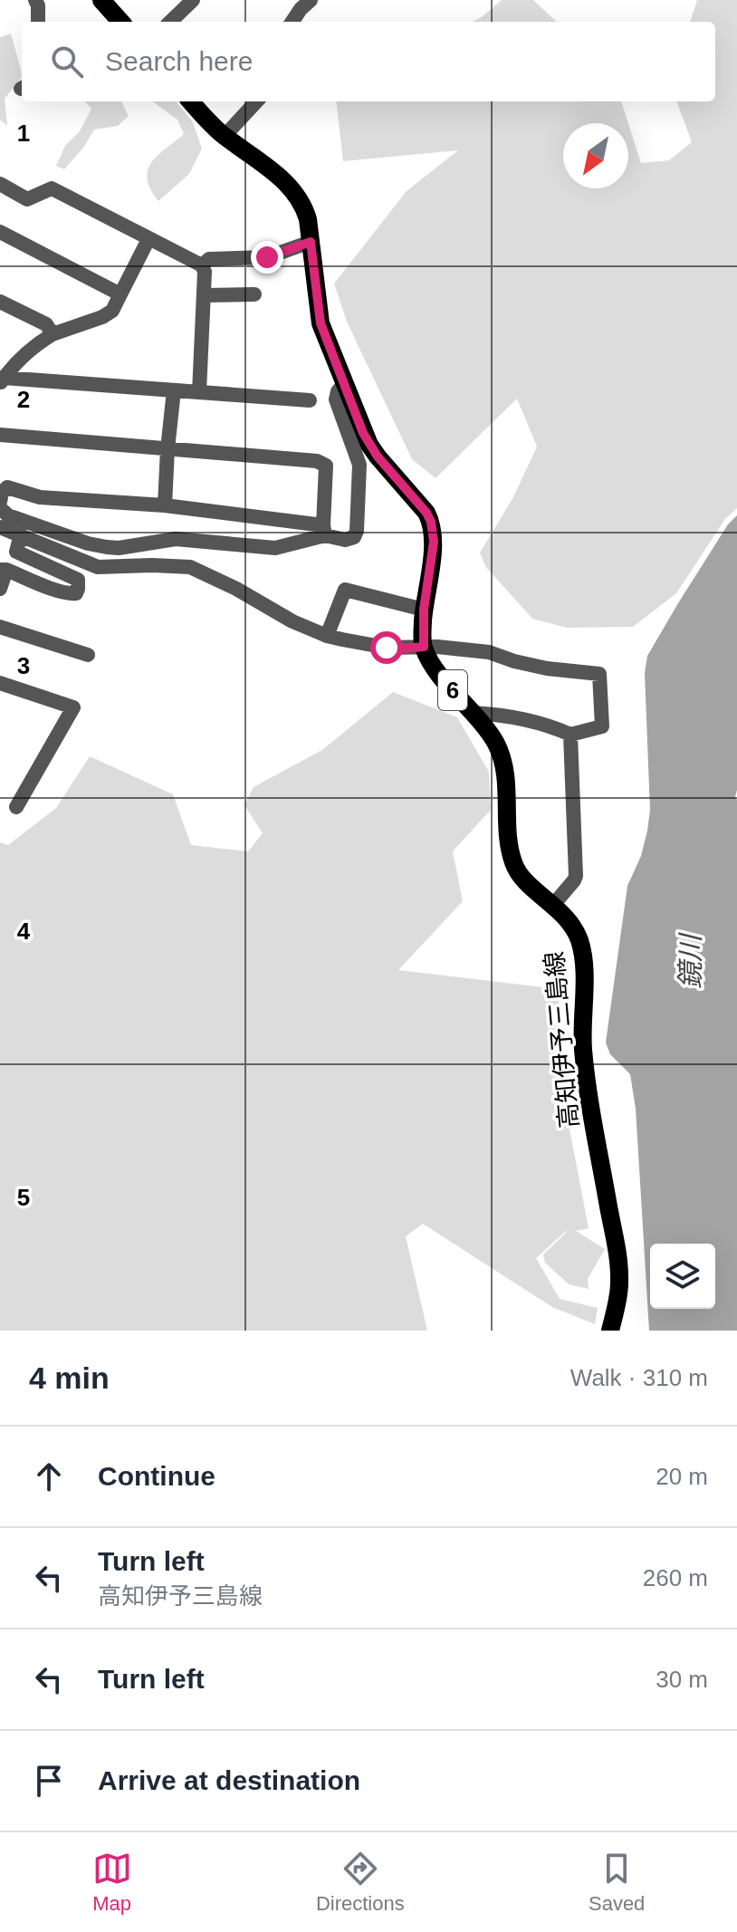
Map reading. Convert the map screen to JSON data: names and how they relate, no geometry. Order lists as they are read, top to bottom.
{
  "streets": {
    "main road": ["6", "高知伊予三島線"]
  },
  "crossings": [
    ["6", "高知伊予三島線"]
  ],
  "water": ["鏡川"],
  "north": "bottom left",
  "page": {
    "search": "Search here",
    "heading": ["4 min", "Walk · 310 m"],
    "list": [
      ["Continue", "20 m"],
      ["Turn left", "高知伊予三島線", "260 m"],
      ["Turn left", "30 m"],
      "Arrive at destination"
    ],
    "nav": ["Map", "Directions", "Saved"]
  },
  "grid": {
    "rows": [
      "1",
      "2",
      "3",
      "4",
      "5"
    ]
  }
}
